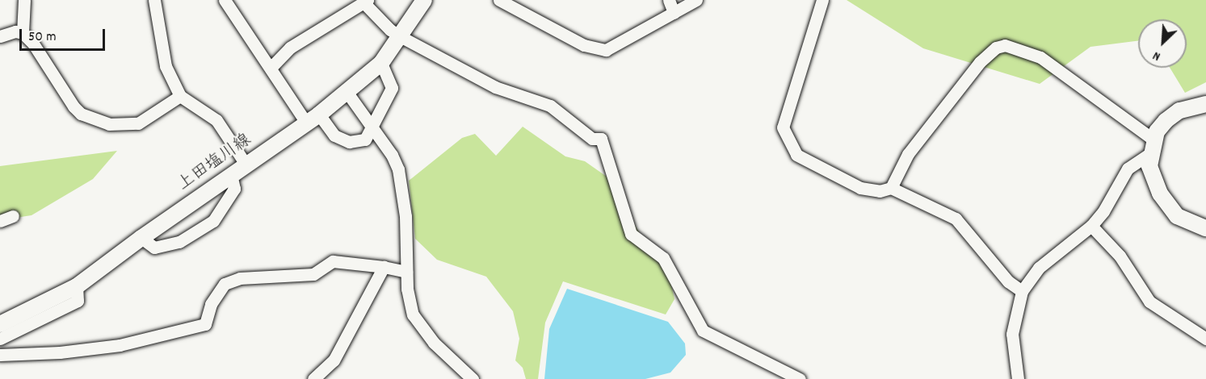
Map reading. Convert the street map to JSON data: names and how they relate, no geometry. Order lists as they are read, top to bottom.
{
  "streets": {
    "main road": ["上田塩川線"]
  },
  "scale_bar": "50 m",
  "north": "bottom left"
}
